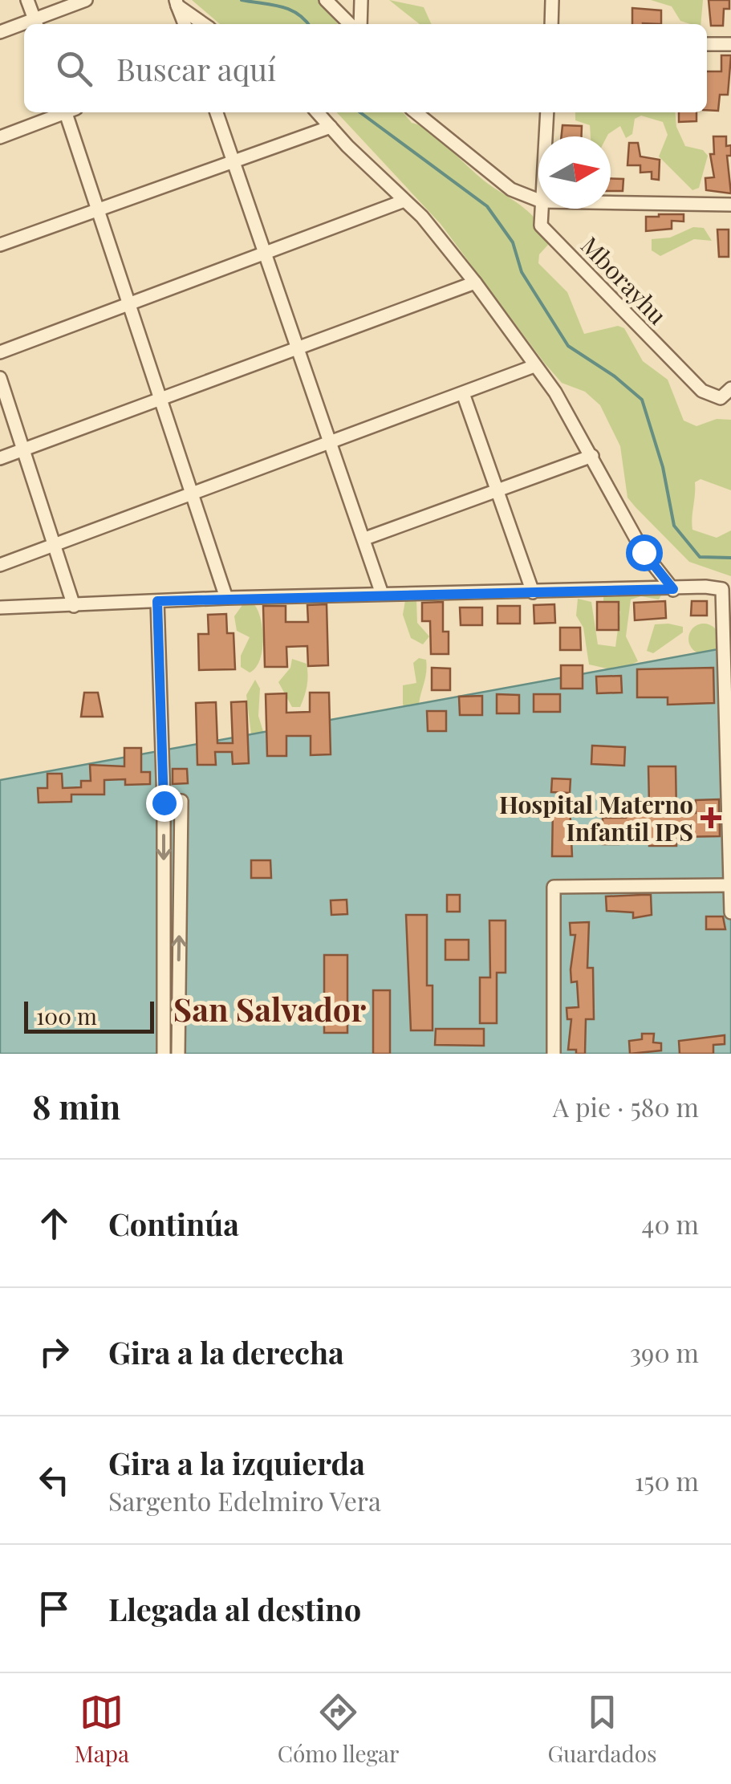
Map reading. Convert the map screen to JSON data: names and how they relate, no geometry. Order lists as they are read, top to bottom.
{
  "streets": {
    "street": ["Mborayhu"]
  },
  "districts": ["San Salvador"],
  "places": {
    "health": ["Hospital Materno Infantil IPS"]
  },
  "scale_bar": "100 m",
  "north": "right",
  "page": {
    "search": "Buscar aquí",
    "scale": "100 m",
    "heading": ["8 min", "A pie · 580 m"],
    "list": [
      ["Continúa", "40 m"],
      ["Gira a la derecha", "390 m"],
      ["Gira a la izquierda", "Sargento Edelmiro Vera", "150 m"],
      "Llegada al destino"
    ],
    "nav": ["Mapa", "Cómo llegar", "Guardados"]
  }
}
